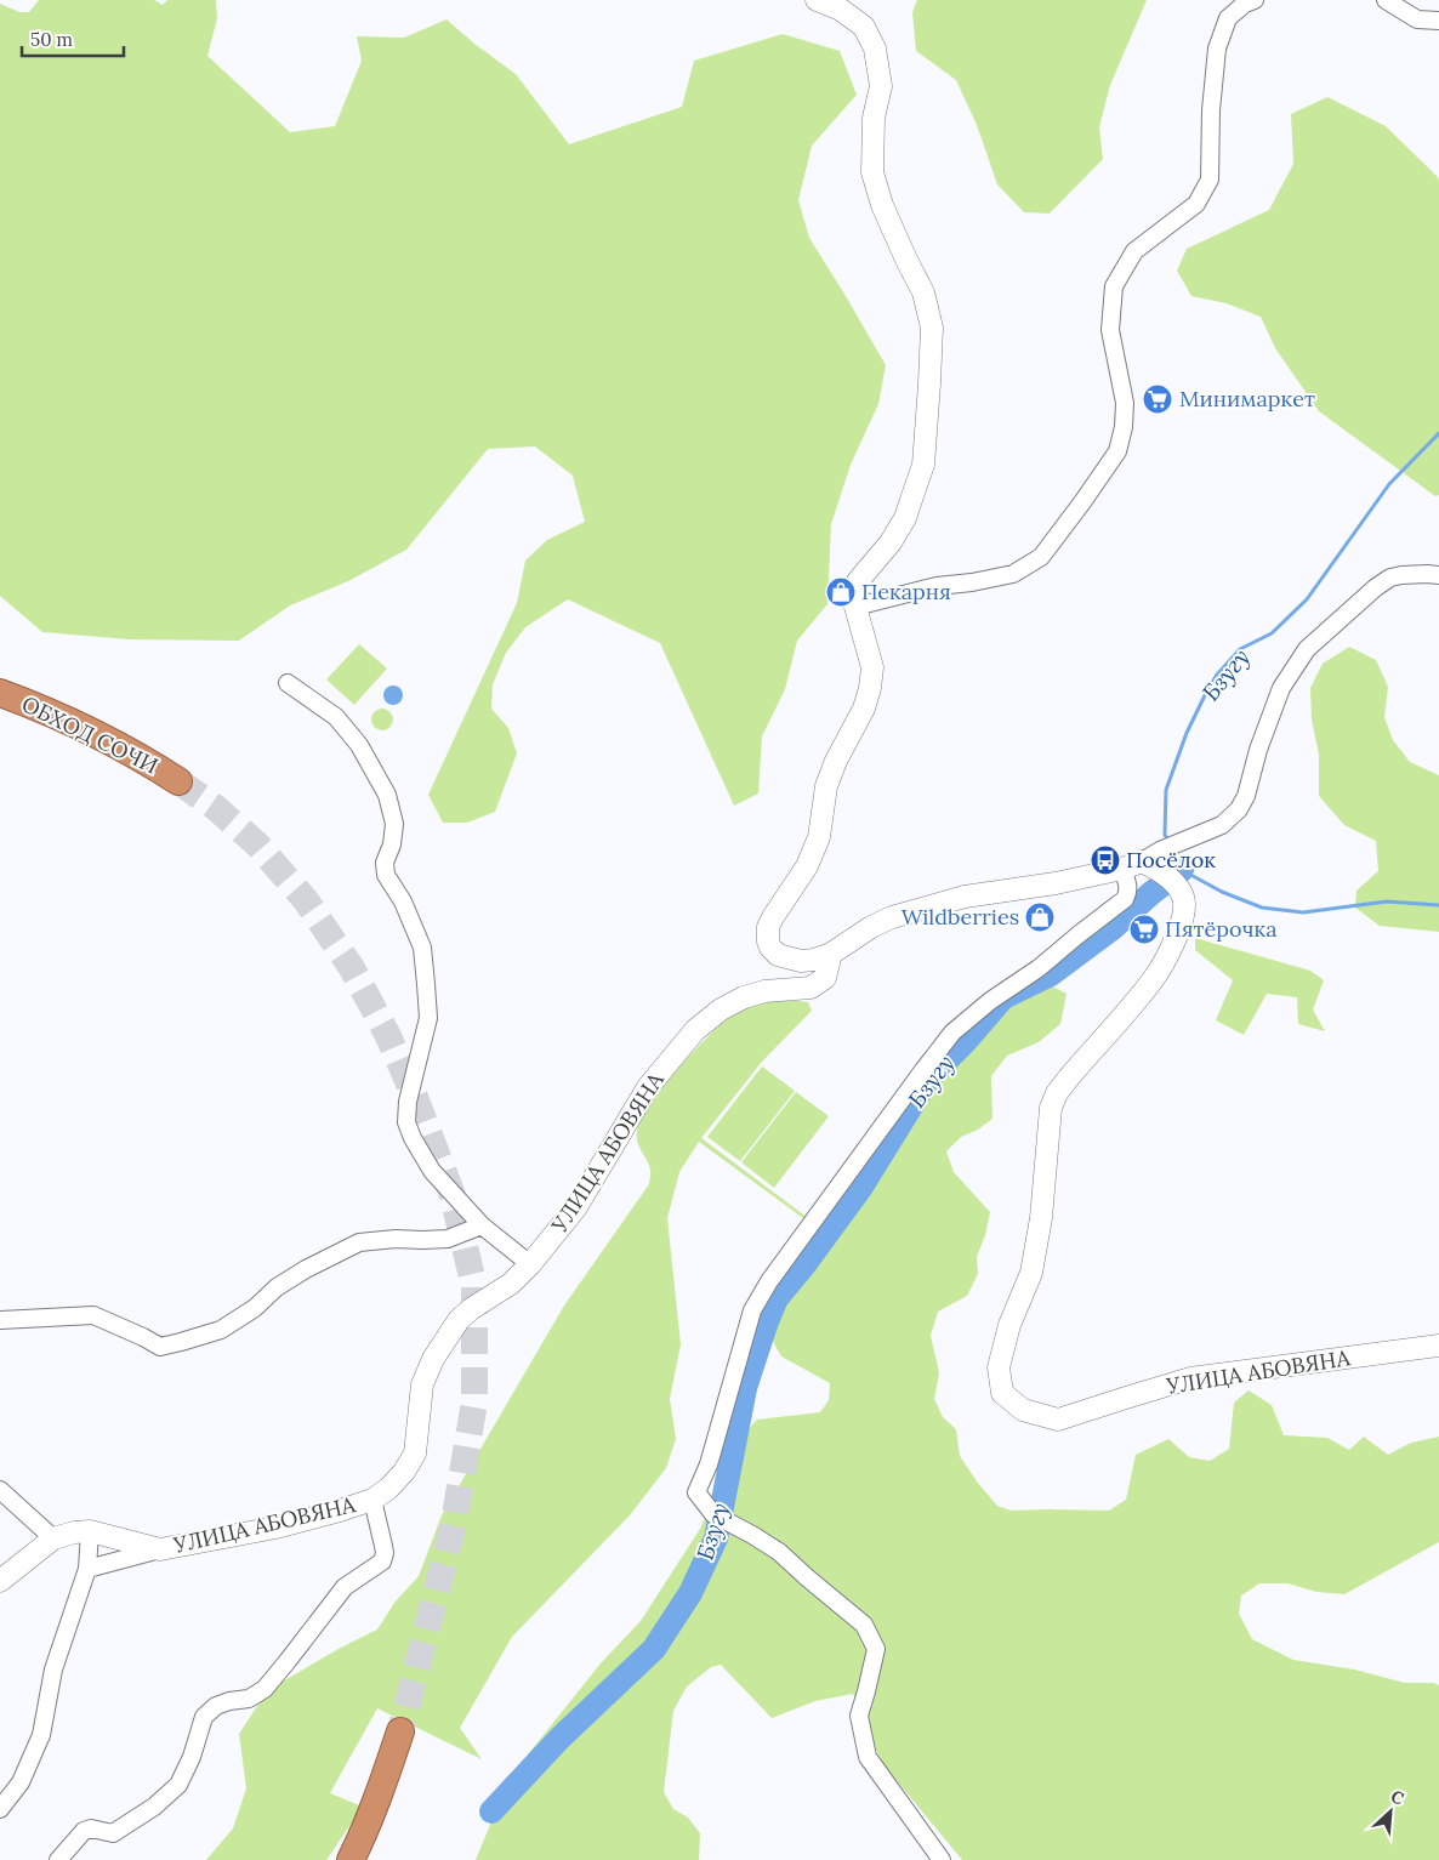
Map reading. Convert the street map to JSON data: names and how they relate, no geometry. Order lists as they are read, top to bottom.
{
  "streets": {
    "highway": ["ОБХОД СОЧИ"],
    "street": ["УЛИЦА АБОВЯНА"]
  },
  "water": ["Бзугу"],
  "places": {
    "supermarket": ["Минимаркет", "Пятёрочка"],
    "shop": ["Пекарня", "Wildberries"],
    "bus stop": ["Посёлок"]
  },
  "scale_bar": "50 m",
  "north": "top right"
}
